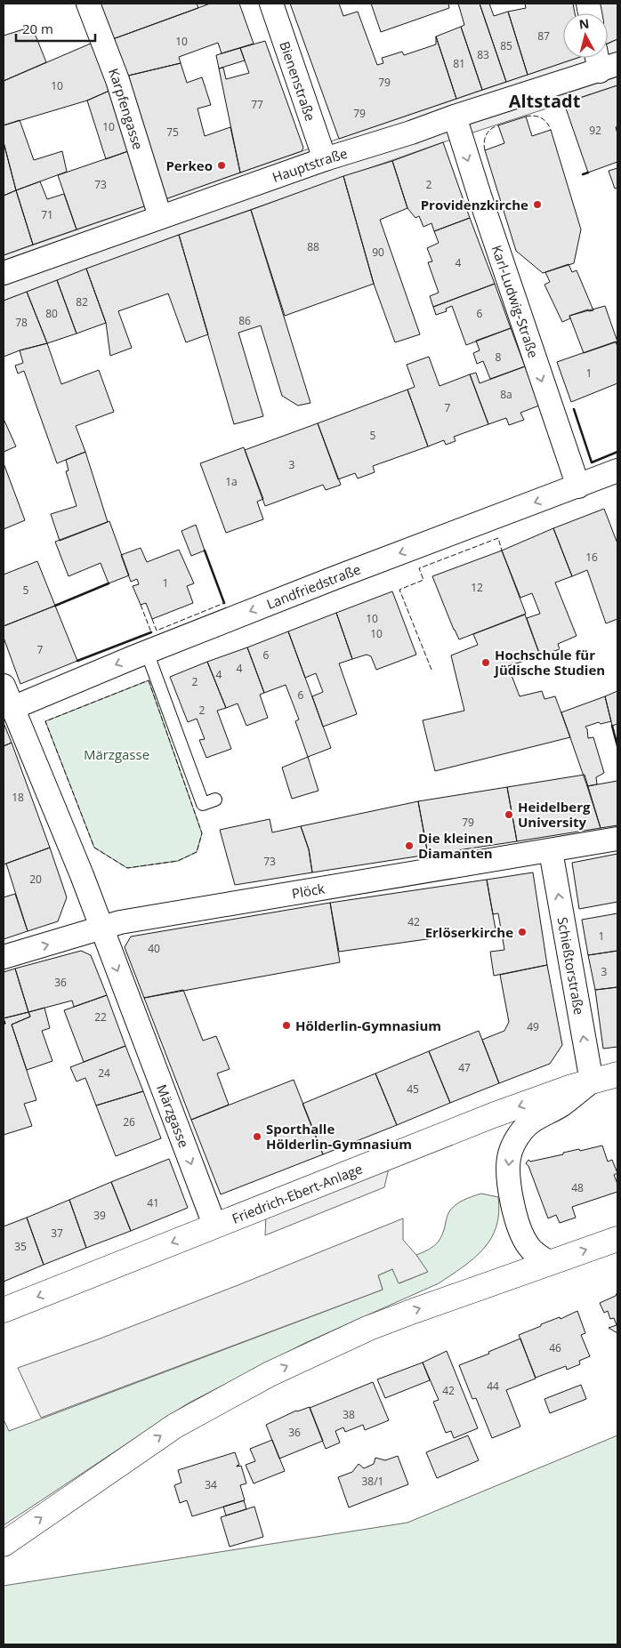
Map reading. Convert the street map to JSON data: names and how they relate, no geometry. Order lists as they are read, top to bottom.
{
  "streets": {
    "main road": ["Friedrich-Ebert-Anlage"],
    "street": [
      "Bienenstraße",
      "Karpfengasse",
      "Hauptstraße",
      "Karl-Ludwig-Straße",
      "Landfriedstraße",
      "Plöck",
      "Schießtorstraße",
      "Märzgasse"
    ]
  },
  "crossings": [
    ["Bienenstraße", "Hauptstraße"],
    ["Karpfengasse", "Hauptstraße"],
    ["Hauptstraße", "Karl-Ludwig-Straße"],
    ["Karl-Ludwig-Straße", "Landfriedstraße"],
    ["Landfriedstraße", "Märzgasse"],
    ["Plöck", "Schießtorstraße"],
    ["Plöck", "Märzgasse"],
    ["Schießtorstraße", "Friedrich-Ebert-Anlage"],
    ["Märzgasse", "Friedrich-Ebert-Anlage"]
  ],
  "one_way": [
    "Karl-Ludwig-Straße",
    "Landfriedstraße",
    "Schießtorstraße",
    "Märzgasse"
  ],
  "districts": ["Altstadt"],
  "parks": ["Märzgasse"],
  "places": [
    "Perkeo",
    "Providenzkirche",
    "Hochschule für Jüdische Studien",
    "Heidelberg University",
    "Die kleinen Diamanten",
    "Erlöserkirche",
    "Hölderlin-Gymnasium",
    "Sporthalle Hölderlin-Gymnasium"
  ],
  "house_numbers": [
    "87",
    "10",
    "85",
    "83",
    "81",
    "79",
    "10",
    "77",
    "79",
    "10",
    "92",
    "75",
    "73",
    "2",
    "71",
    "88",
    "90",
    "4",
    "82",
    "80",
    "6",
    "86",
    "78",
    "8",
    "1",
    "8a",
    "7",
    "5",
    "3",
    "1a",
    "16",
    "1",
    "12",
    "5",
    "10",
    "10",
    "7",
    "6",
    "4",
    "4",
    "2",
    "6",
    "2",
    "18",
    "79",
    "73",
    "20",
    "42",
    "1",
    "40",
    "3",
    "36",
    "22",
    "49",
    "47",
    "24",
    "45",
    "26",
    "48",
    "41",
    "39",
    "37",
    "35",
    "46",
    "44",
    "42",
    "38",
    "36",
    "38/1",
    "34"
  ],
  "scale_bar": "20 m",
  "north": "top"
}
